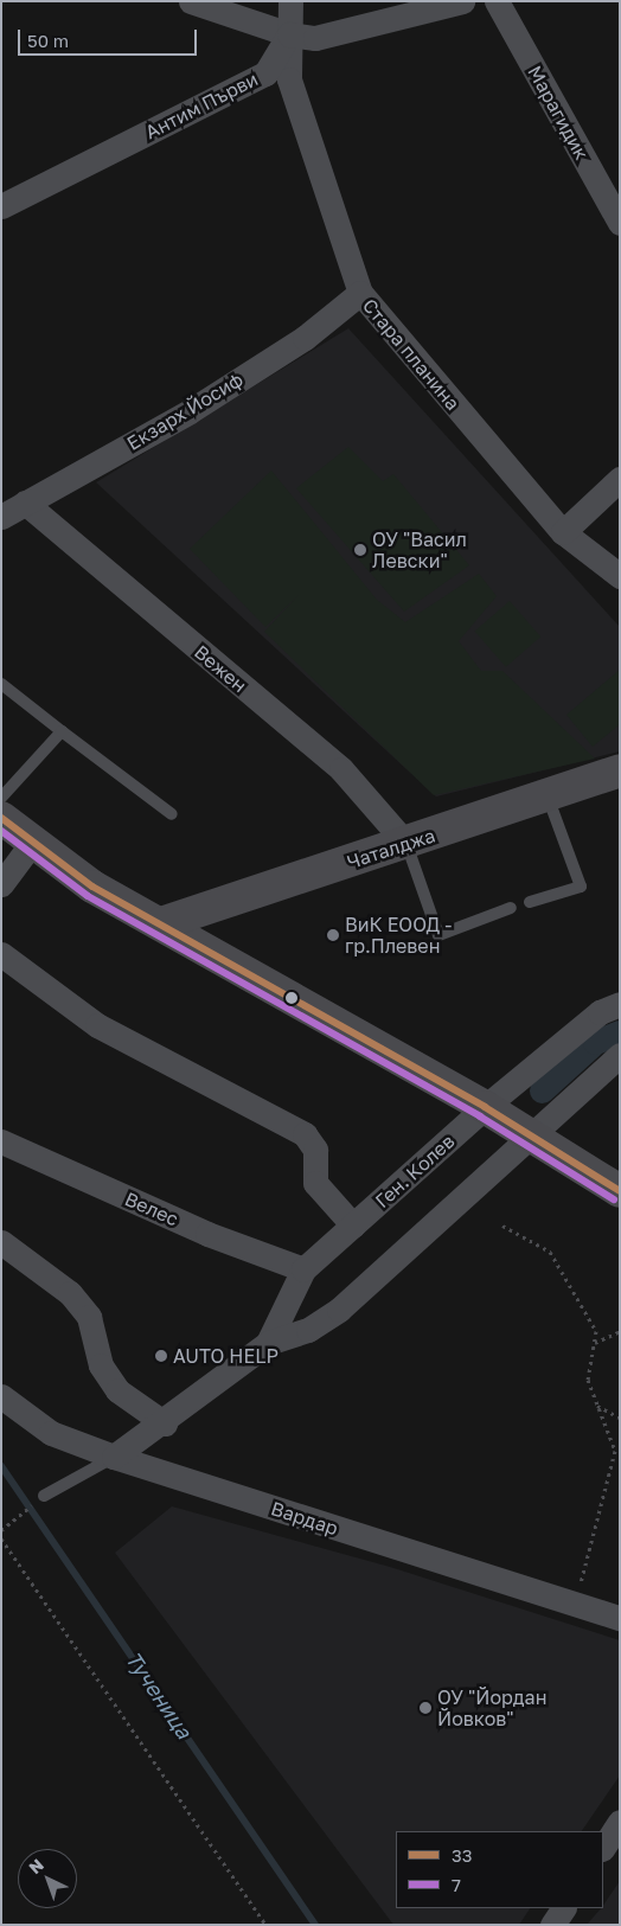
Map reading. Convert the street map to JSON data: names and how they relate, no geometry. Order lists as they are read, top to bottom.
{
  "streets": {
    "street": [
      "Антим Първи",
      "Марагидик",
      "Стара планина",
      "Екзарх Йосиф",
      "Вежен",
      "Чаталджа",
      "Ген. Колев",
      "Велес",
      "Вардар"
    ]
  },
  "crossings": [
    ["Антим Първи", "Стара планина"],
    ["Стара планина", "Екзарх Йосиф"],
    ["Екзарх Йосиф", "Вежен"],
    ["Вежен", "Чаталджа"],
    ["Ген. Колев", "Велес"],
    ["Ген. Колев", "Вардар"]
  ],
  "water": ["Тученица"],
  "places": [
    "ОУ \"Васил Левски\"",
    "ВиК ЕООД - гр.Плевен",
    "AUTO HELP",
    "ОУ \"Йордан Йовков\""
  ],
  "lines": ["transit line 33", "transit line 7"],
  "legend": ["33", "7"],
  "scale_bar": "50 m",
  "north": "top left"
}
